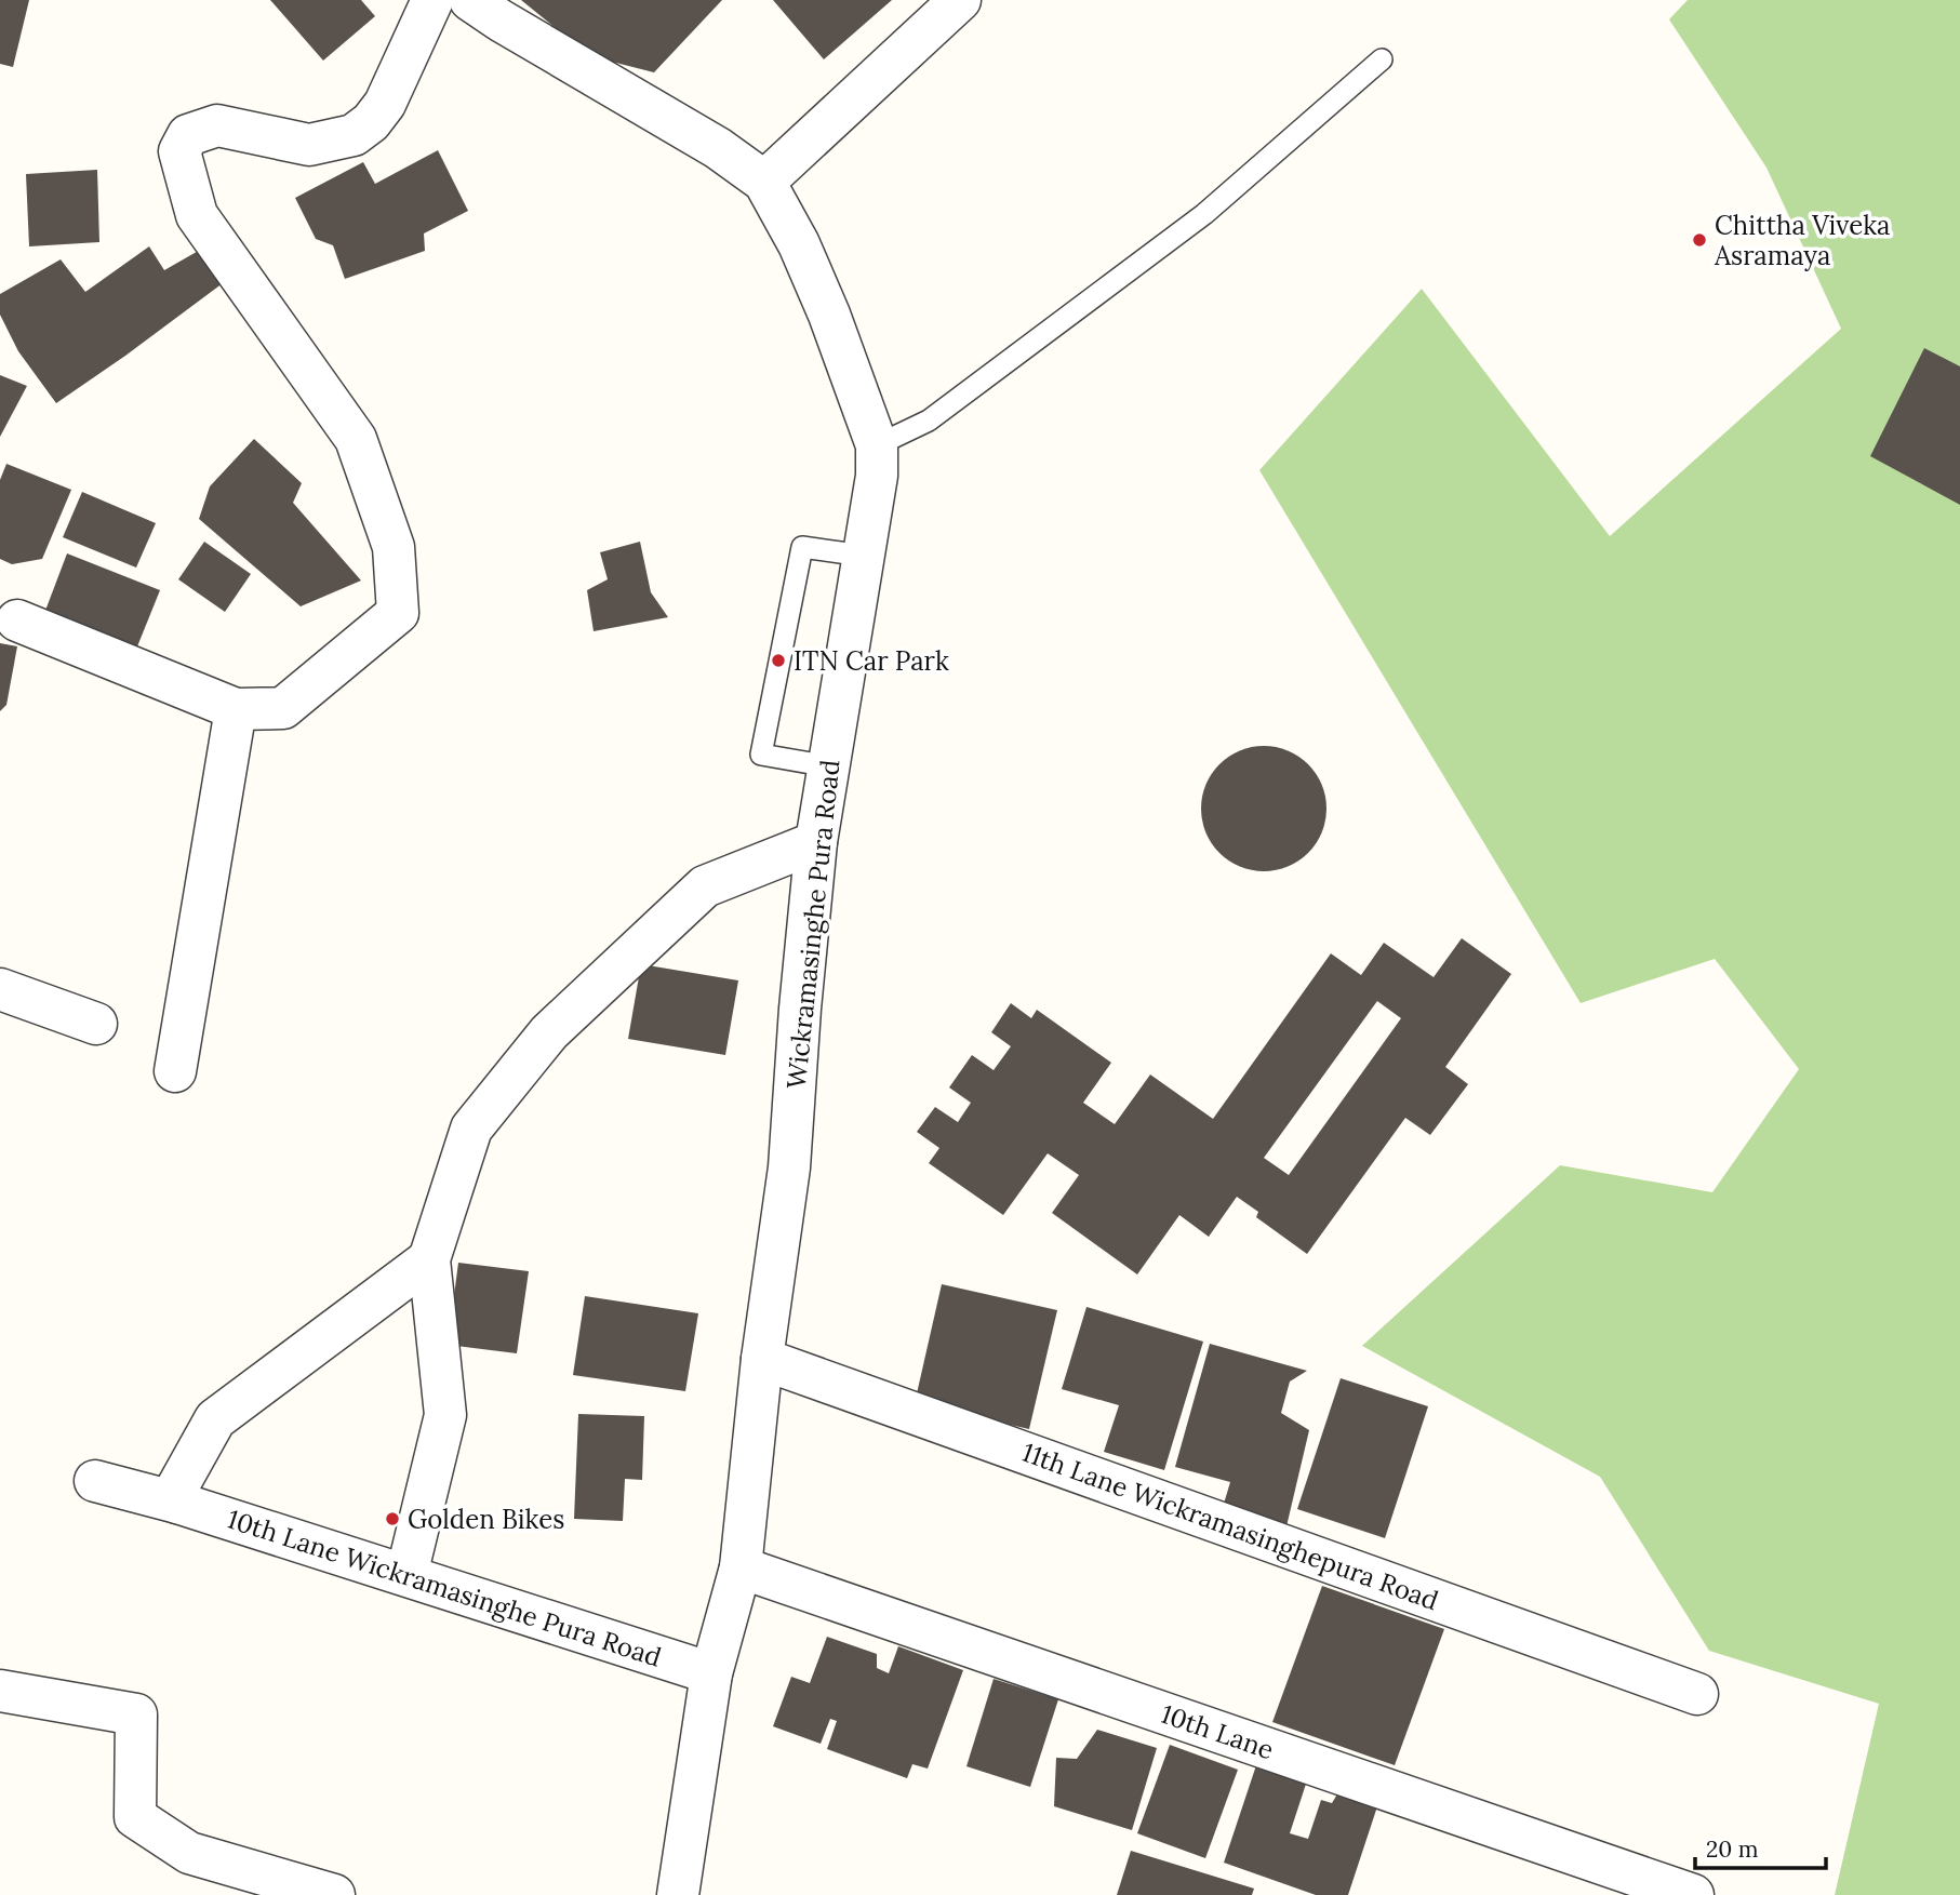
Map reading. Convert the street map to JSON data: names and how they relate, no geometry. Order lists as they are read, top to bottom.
{
  "streets": {
    "street": [
      "Wickramasinghe Pura Road",
      "11th Lane Wickramasinghepura Road",
      "10th Lane Wickramasinghe Pura Road",
      "10th Lane"
    ]
  },
  "crossings": [
    ["Wickramasinghe Pura Road", "11th Lane Wickramasinghepura Road"],
    ["Wickramasinghe Pura Road", "10th Lane Wickramasinghe Pura Road"],
    ["Wickramasinghe Pura Road", "10th Lane"]
  ],
  "places": ["Chittha Viveka Asramaya", "ITN Car Park", "Golden Bikes"],
  "scale_bar": "20 m"
}
